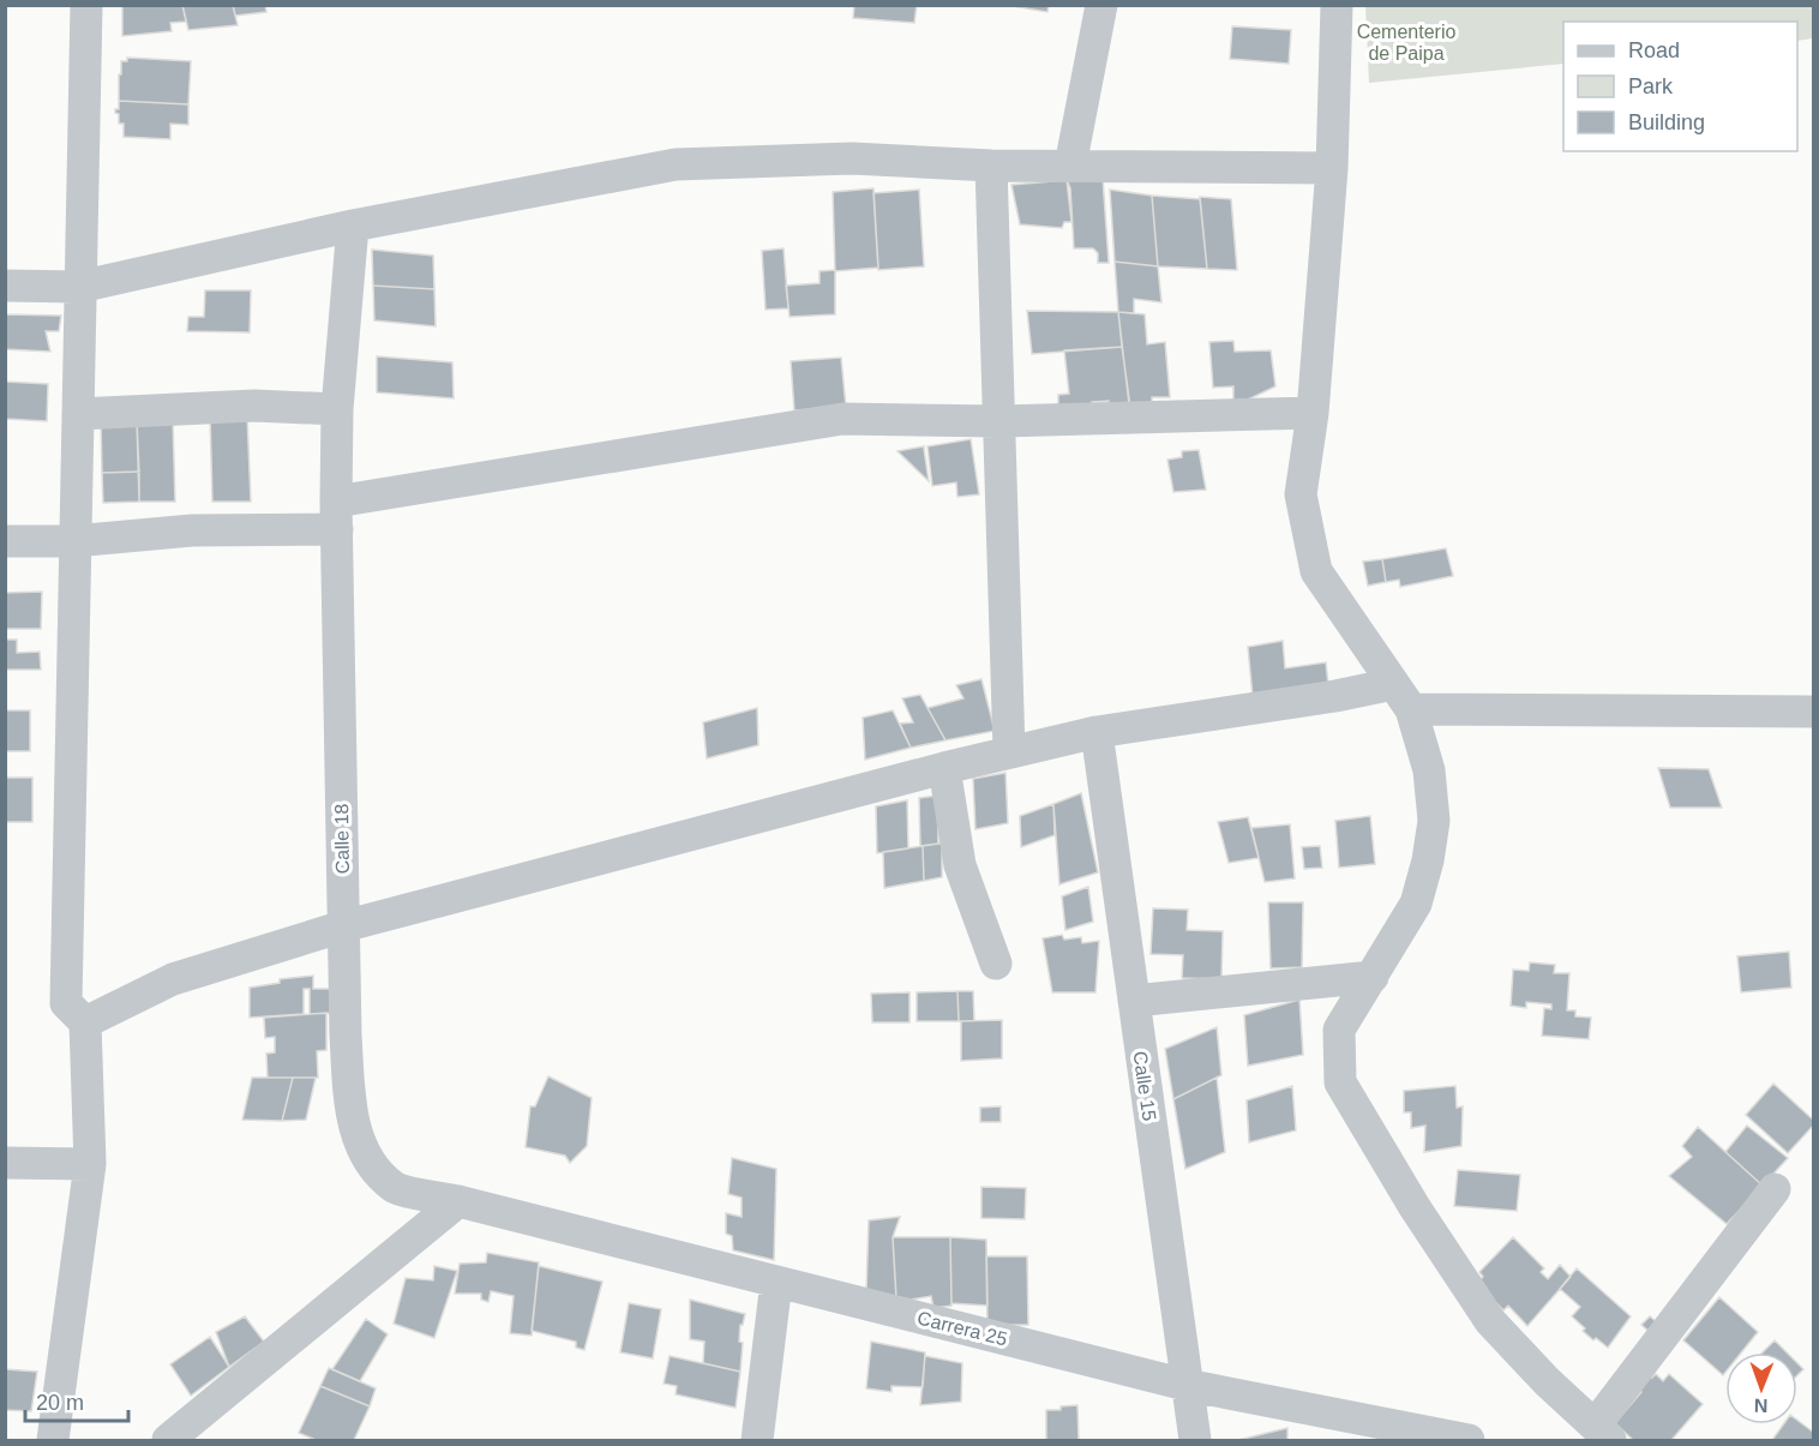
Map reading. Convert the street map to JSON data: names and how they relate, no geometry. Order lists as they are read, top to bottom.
{
  "streets": {
    "street": ["Calle 18", "Calle 15", "Carrera 25"]
  },
  "crossings": [
    ["Calle 18", "Carrera 25"],
    ["Calle 15", "Carrera 25"]
  ],
  "parks": ["Cementerio de Paipa"],
  "legend": ["Road", "Park", "Building"],
  "scale_bar": "20 m",
  "north": "bottom"
}
